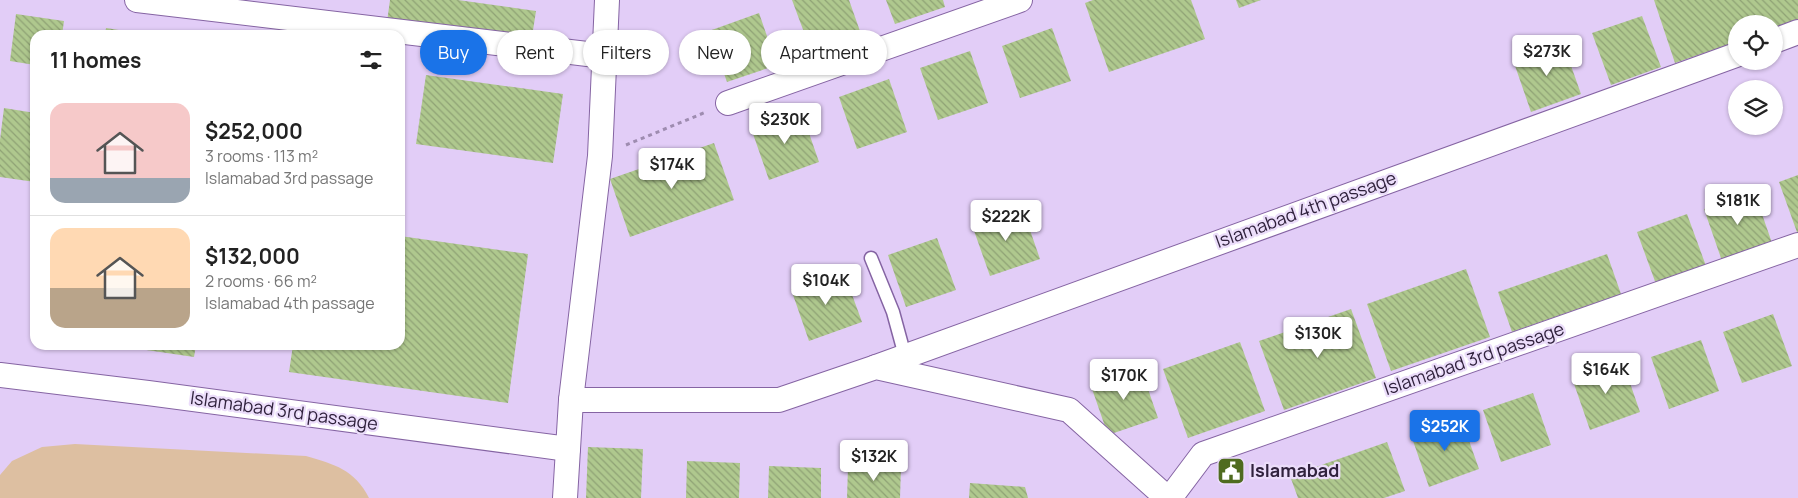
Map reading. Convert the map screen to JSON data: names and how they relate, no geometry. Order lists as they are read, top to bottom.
{
  "streets": {
    "street": ["Islamabad 4th passage", "Islamabad 3rd passage"]
  },
  "places": {
    "public building": ["Islamabad"]
  },
  "page": {
    "chip": [
      "Buy",
      "Rent",
      "Filters",
      "New",
      "Apartment"
    ],
    "heading": "11 homes",
    "price": [
      "$273K",
      "$230K",
      "$174K",
      "$181K",
      "$222K",
      "$104K",
      "$130K",
      "$164K",
      "$170K",
      "$252K",
      "$132K"
    ],
    "list": [
      {
        "name": "$252,000",
        "note": "3 rooms · 113 m² · Islamabad 3rd passage"
      },
      {
        "name": "$132,000",
        "note": "2 rooms · 66 m² · Islamabad 4th passage"
      }
    ]
  }
}
